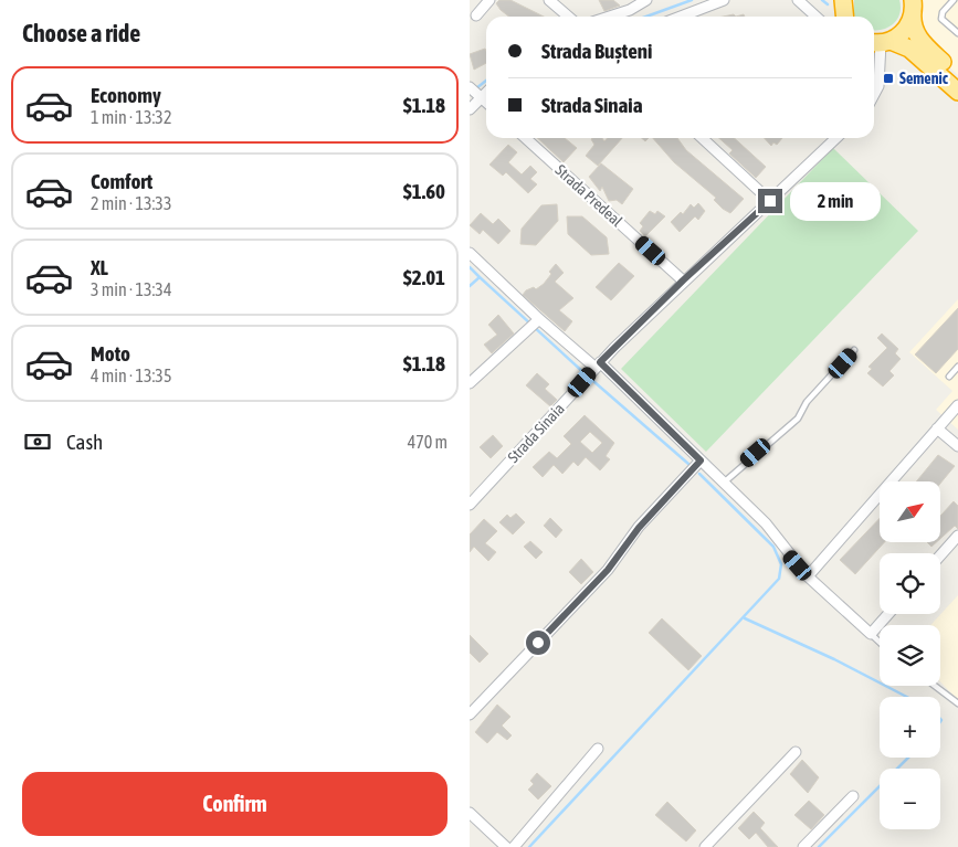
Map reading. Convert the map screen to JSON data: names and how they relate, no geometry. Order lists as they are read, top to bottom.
{
  "streets": {
    "street": ["Strada Predeal", "Strada Sinaia"]
  },
  "crossings": [
    ["Strada Predeal", "Strada Sinaia"]
  ],
  "places": {
    "transit": ["Semenic"]
  },
  "north": "top right",
  "page": {
    "heading": "Choose a ride",
    "banner": ["Strada Bușteni", "Strada Sinaia"],
    "list": [
      {
        "name": "Economy",
        "note": "1 min · 13:32",
        "value": "$1.18"
      },
      {
        "name": "Comfort",
        "note": "2 min · 13:33",
        "value": "$1.60"
      },
      {
        "name": "XL",
        "note": "3 min · 13:34",
        "value": "$2.01"
      },
      {
        "name": "Moto",
        "note": "4 min · 13:35",
        "value": "$1.18"
      }
    ],
    "bubble": "2 min",
    "pay": ["Cash", "470 m"],
    "map_buttons": ["+", "−"],
    "buttons": "Confirm"
  }
}
